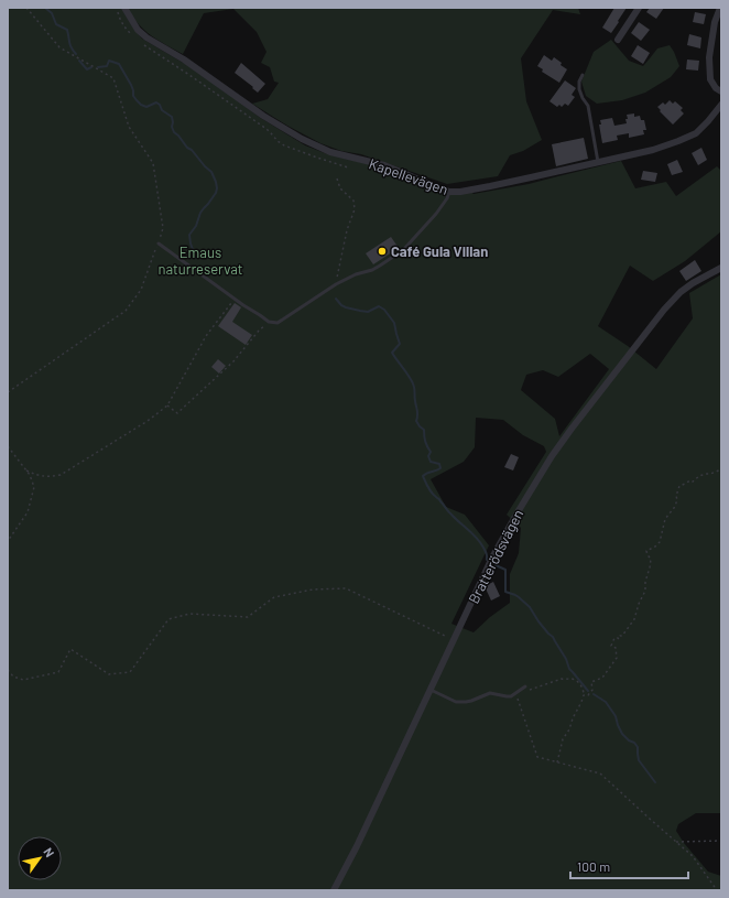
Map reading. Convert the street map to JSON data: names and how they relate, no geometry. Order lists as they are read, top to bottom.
{
  "streets": {
    "street": ["Kapellevägen", "Bratterödsvägen"]
  },
  "parks": ["Emaus naturreservat"],
  "places": ["Café Gula Villan"],
  "scale_bar": "100 m",
  "north": "top right"
}
